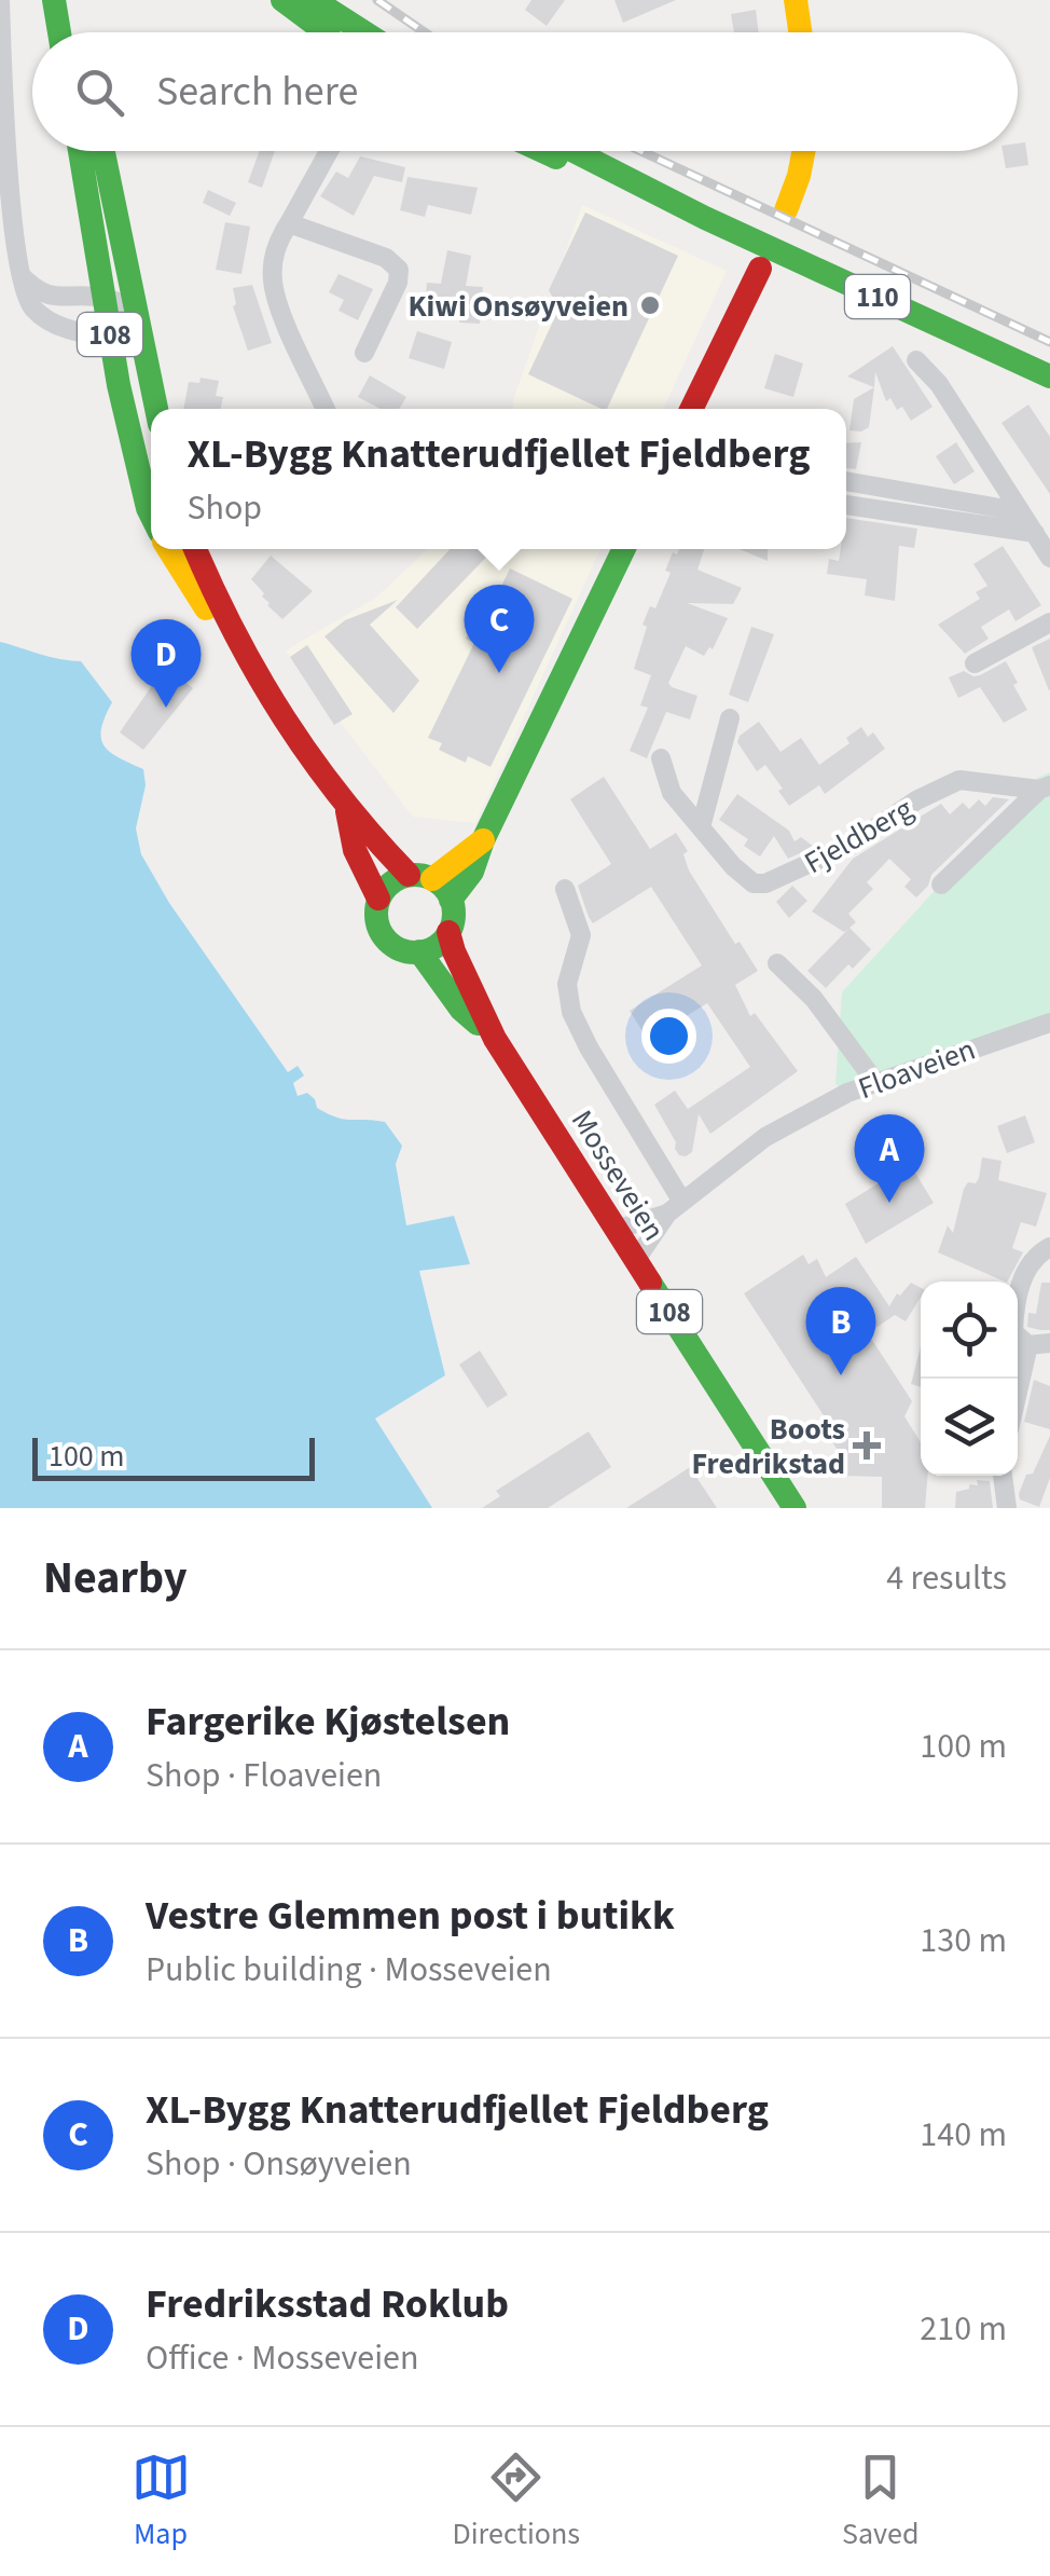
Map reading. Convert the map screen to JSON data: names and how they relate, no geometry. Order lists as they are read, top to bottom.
{
  "streets": {
    "main road": ["110", "108", "Mosseveien"],
    "street": ["Fjeldberg", "Floaveien"]
  },
  "crossings": [
    ["108", "Mosseveien"],
    ["Floaveien", "Mosseveien"]
  ],
  "places": {
    "other": ["Kiwi Onsøyveien"],
    "health": ["Boots Fredrikstad"]
  },
  "scale_bar": "100 m",
  "page": {
    "search": "Search here",
    "popup": ["XL-Bygg Knatterudfjellet Fjeldberg", "Shop"],
    "pins": [
      "C",
      "D",
      "A",
      "B"
    ],
    "scale": "100 m",
    "heading": ["Nearby", "4 results"],
    "list": [
      {
        "mark": "A",
        "name": "Fargerike Kjøstelsen",
        "note": "Shop · Floaveien",
        "value": "100 m"
      },
      {
        "mark": "B",
        "name": "Vestre Glemmen post i butikk",
        "note": "Public building · Mosseveien",
        "value": "130 m"
      },
      {
        "mark": "C",
        "name": "XL-Bygg Knatterudfjellet Fjeldberg",
        "note": "Shop · Onsøyveien",
        "value": "140 m"
      },
      {
        "mark": "D",
        "name": "Fredriksstad Roklub",
        "note": "Office · Mosseveien",
        "value": "210 m"
      }
    ],
    "nav": ["Map", "Directions", "Saved"]
  }
}
